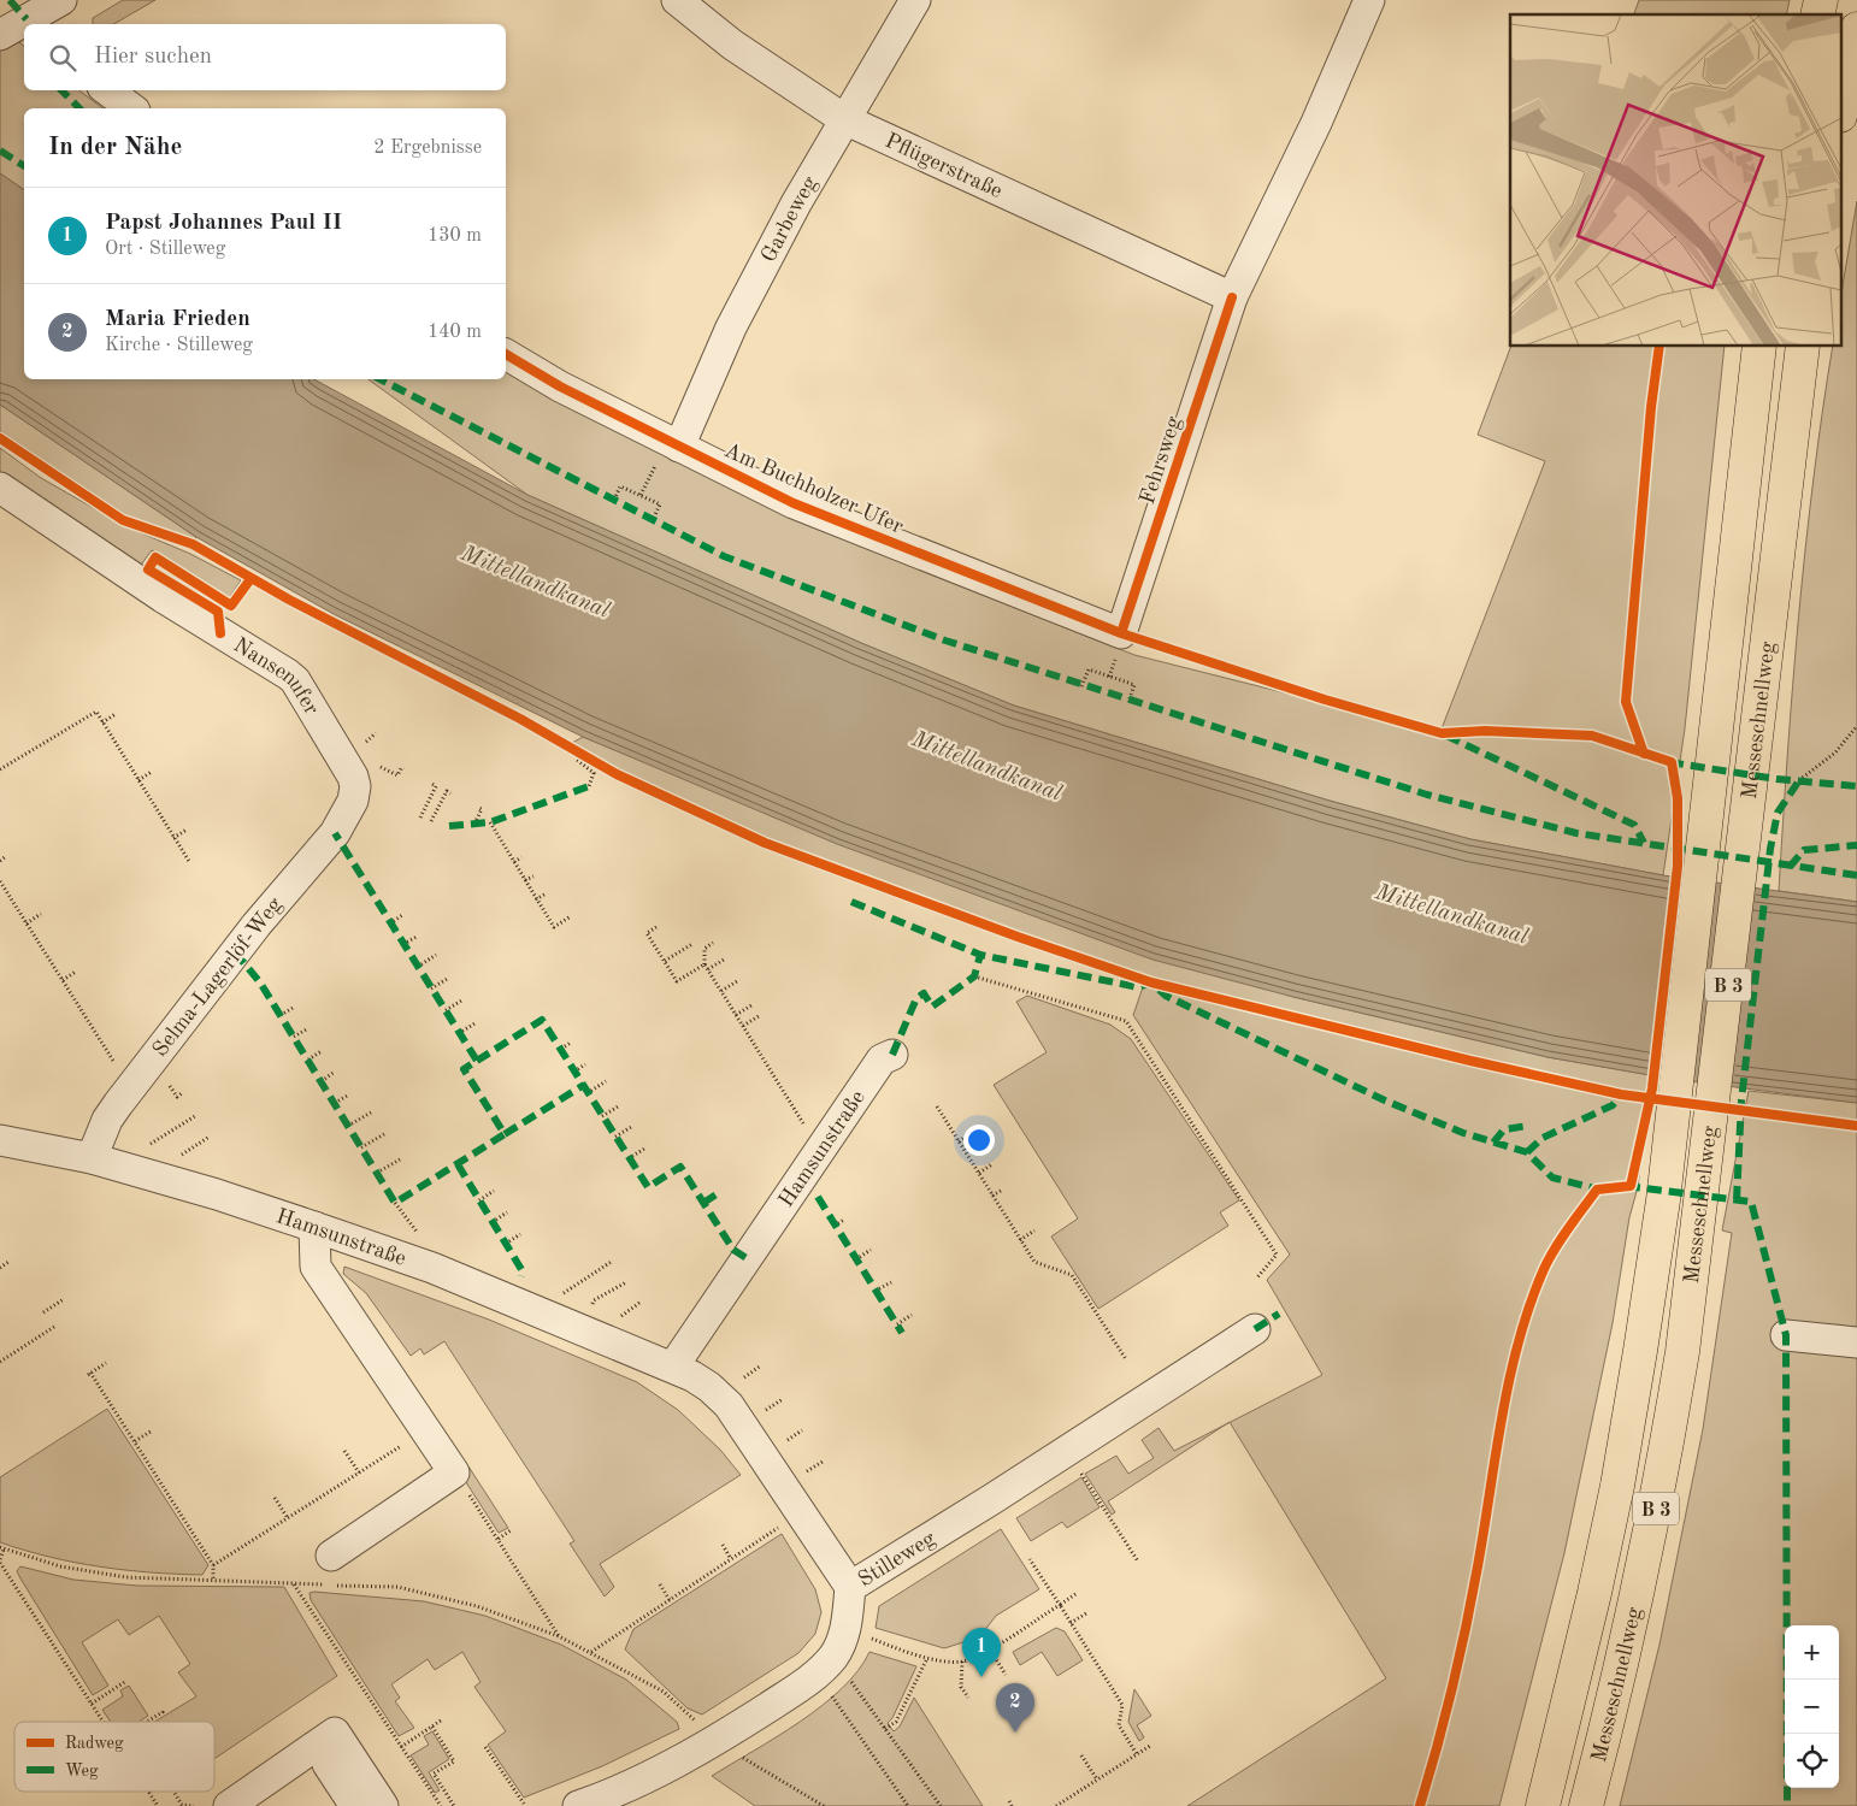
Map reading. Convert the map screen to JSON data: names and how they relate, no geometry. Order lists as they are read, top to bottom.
{
  "streets": {
    "highway": ["Messeschnellweg", "B 3"],
    "street": [
      "Pflügerstraße",
      "Garbeweg",
      "Fehrsweg",
      "Am Buchholzer Ufer",
      "Nansenufer",
      "Selma-Lagerlöf-Weg",
      "Hamsunstraße",
      "Stilleweg"
    ]
  },
  "crossings": [
    ["Pflügerstraße", "Garbeweg"],
    ["Pflügerstraße", "Fehrsweg"],
    ["Garbeweg", "Am Buchholzer Ufer"],
    ["Fehrsweg", "Am Buchholzer Ufer"],
    ["Nansenufer", "Selma-Lagerlöf-Weg"],
    ["Selma-Lagerlöf-Weg", "Hamsunstraße"],
    ["Hamsunstraße", "Stilleweg"]
  ],
  "water": ["Mittellandkanal"],
  "legend": ["Radweg", "Weg"],
  "page": {
    "search": "Hier suchen",
    "heading": ["In der Nähe", "2 Ergebnisse"],
    "list": [
      {
        "mark": "1",
        "name": "Papst Johannes Paul II",
        "note": "Ort · Stilleweg",
        "value": "130 m"
      },
      {
        "mark": "2",
        "name": "Maria Frieden",
        "note": "Kirche · Stilleweg",
        "value": "140 m"
      }
    ],
    "map_buttons": ["+", "−"],
    "pins": ["1", "2"]
  }
}
